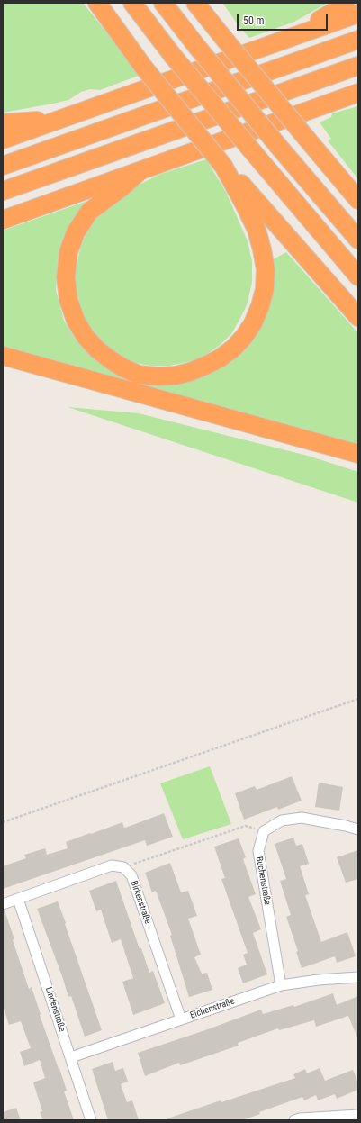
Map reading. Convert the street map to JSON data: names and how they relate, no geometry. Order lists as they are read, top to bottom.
{
  "streets": {
    "street": [
      "Buchenstraße",
      "Birkenstraße",
      "Eichenstraße",
      "Lindenstraße"
    ]
  },
  "crossings": [
    ["Buchenstraße", "Eichenstraße"],
    ["Birkenstraße", "Eichenstraße"],
    ["Eichenstraße", "Lindenstraße"]
  ],
  "scale_bar": "50 m"
}
